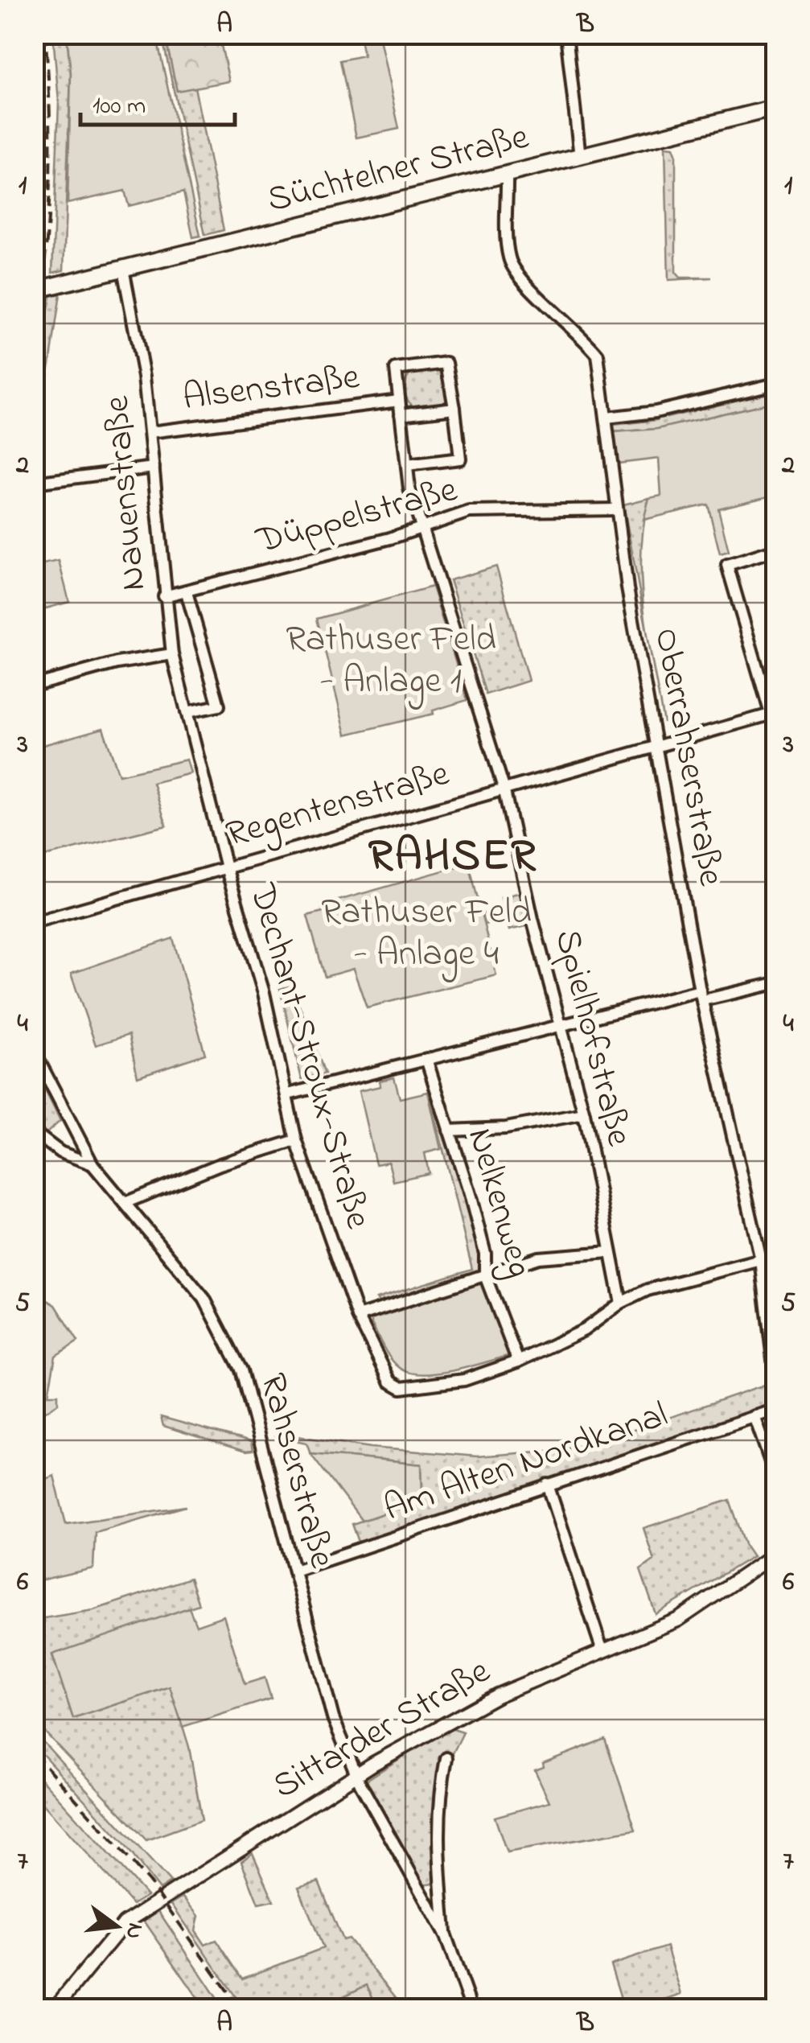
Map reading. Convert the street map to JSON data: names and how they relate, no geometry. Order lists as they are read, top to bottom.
{
  "streets": {
    "main road": ["Süchtelner Straße"],
    "street": [
      "Alsenstraße",
      "Nauenstraße",
      "Düppelstraße",
      "Oberrahserstraße",
      "Regentenstraße",
      "Spielhofstraße",
      "Dechant-Stroux-Straße",
      "Nelkenweg",
      "Am Alten Nordkanal",
      "Rahserstraße",
      "Sittarder Straße"
    ]
  },
  "crossings": [
    ["Süchtelner Straße", "Nauenstraße"],
    ["Süchtelner Straße", "Oberrahserstraße"],
    ["Alsenstraße", "Nauenstraße"],
    ["Alsenstraße", "Düppelstraße"],
    ["Alsenstraße", "Spielhofstraße"],
    ["Nauenstraße", "Düppelstraße"],
    ["Nauenstraße", "Regentenstraße"],
    ["Nauenstraße", "Dechant-Stroux-Straße"],
    ["Düppelstraße", "Oberrahserstraße"],
    ["Düppelstraße", "Spielhofstraße"],
    ["Oberrahserstraße", "Regentenstraße"],
    ["Oberrahserstraße", "Dechant-Stroux-Straße"],
    ["Regentenstraße", "Spielhofstraße"],
    ["Regentenstraße", "Dechant-Stroux-Straße"],
    ["Spielhofstraße", "Dechant-Stroux-Straße"],
    ["Dechant-Stroux-Straße", "Nelkenweg"],
    ["Am Alten Nordkanal", "Rahserstraße"],
    ["Rahserstraße", "Sittarder Straße"]
  ],
  "districts": ["RAHSER"],
  "parks": ["Rathuser Feld - Anlage 1", "Rathuser Feld - Anlage 4"],
  "scale_bar": "100 m",
  "north": "right",
  "grid": {
    "columns": ["A", "B"],
    "rows": [
      "1",
      "2",
      "3",
      "4",
      "5",
      "6",
      "7"
    ]
  }
}
